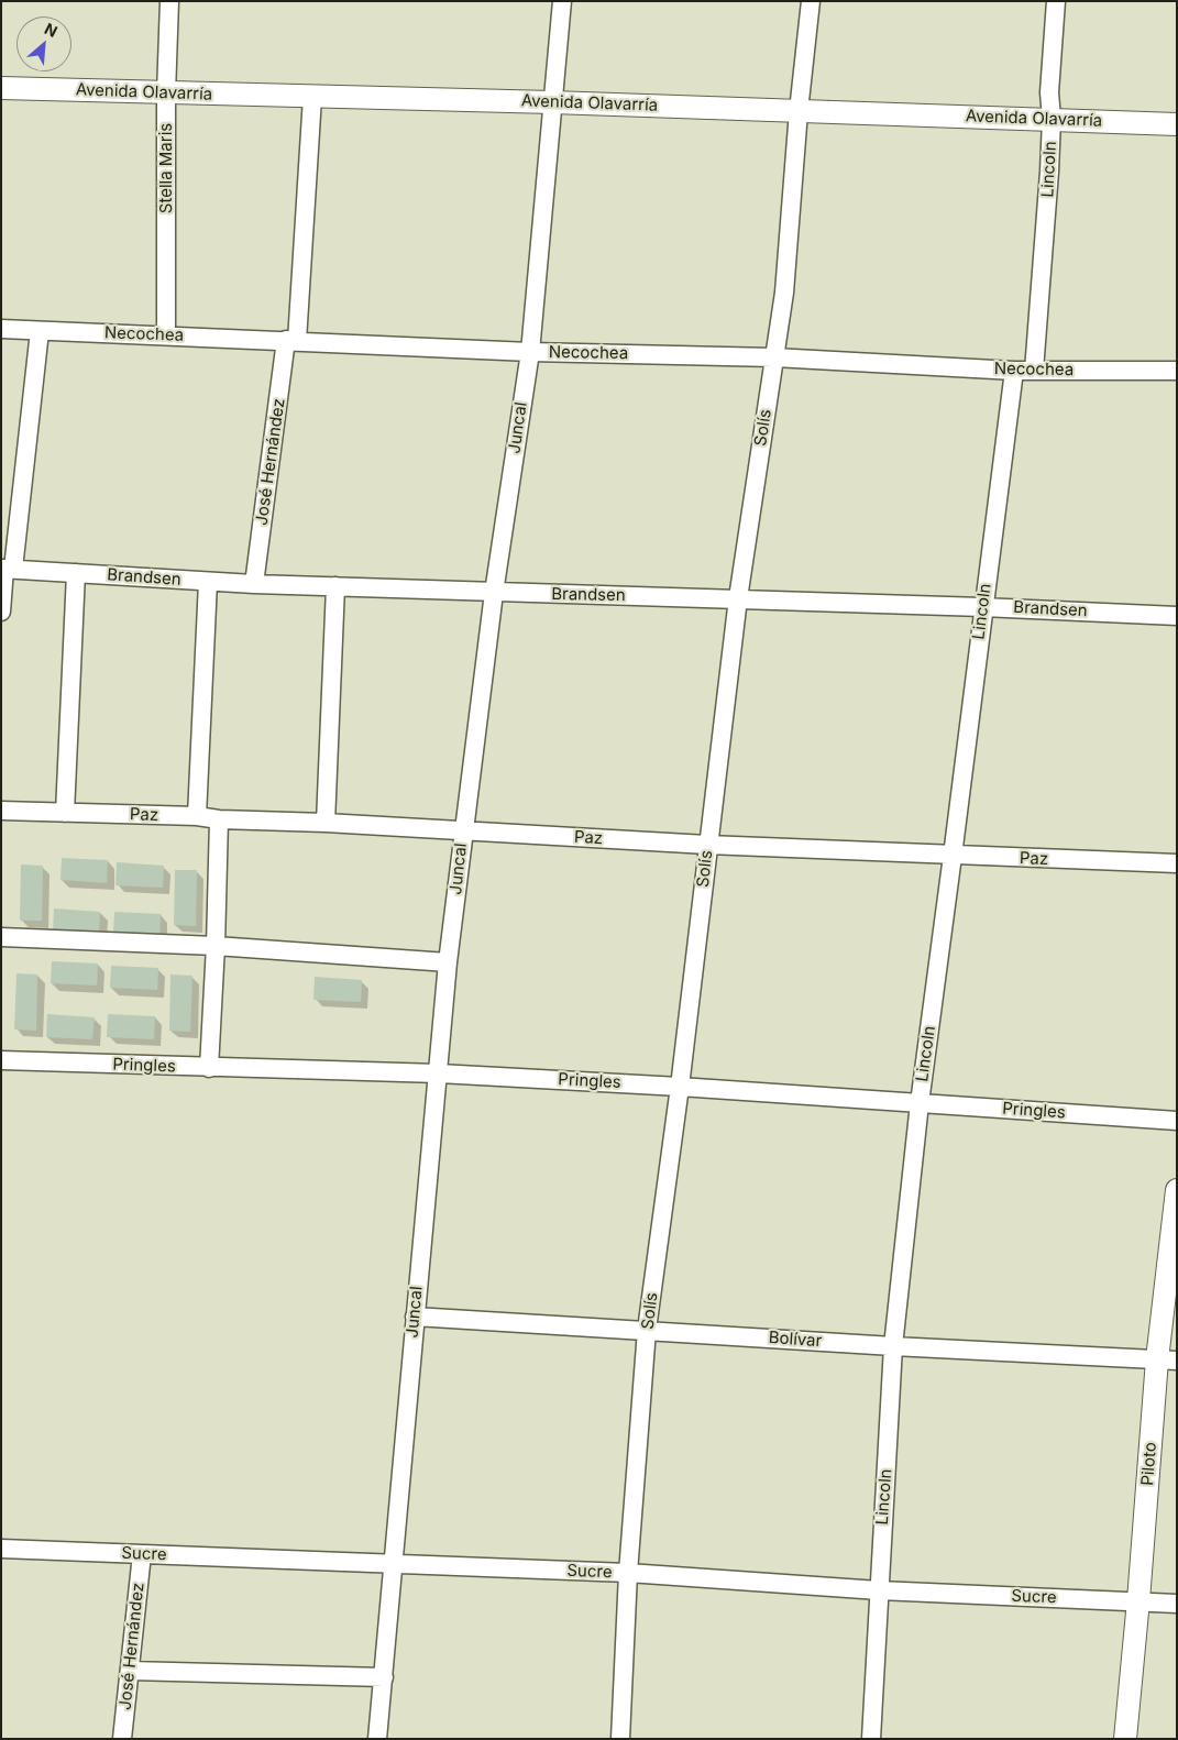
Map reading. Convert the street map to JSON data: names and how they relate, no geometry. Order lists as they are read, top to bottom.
{
  "streets": {
    "main road": ["Avenida Olavarría", "Piloto"],
    "street": [
      "Stella Maris",
      "Lincoln",
      "Necochea",
      "Juncal",
      "Solís",
      "José Hernández",
      "Brandsen",
      "Paz",
      "Pringles",
      "Bolívar",
      "Sucre"
    ]
  },
  "crossings": [
    ["Avenida Olavarría", "Stella Maris"],
    ["Avenida Olavarría", "Lincoln"],
    ["Avenida Olavarría", "Juncal"],
    ["Avenida Olavarría", "Solís"],
    ["Avenida Olavarría", "José Hernández"],
    ["Stella Maris", "Necochea"],
    ["Lincoln", "Necochea"],
    ["Lincoln", "Brandsen"],
    ["Lincoln", "Paz"],
    ["Lincoln", "Pringles"],
    ["Lincoln", "Bolívar"],
    ["Lincoln", "Sucre"],
    ["Necochea", "Juncal"],
    ["Necochea", "Solís"],
    ["Necochea", "José Hernández"],
    ["Juncal", "Brandsen"],
    ["Juncal", "Paz"],
    ["Juncal", "Pringles"],
    ["Juncal", "Bolívar"],
    ["Juncal", "Sucre"],
    ["Solís", "Brandsen"],
    ["Solís", "Paz"],
    ["Solís", "Pringles"],
    ["Solís", "Bolívar"],
    ["Solís", "Sucre"],
    ["José Hernández", "Brandsen"],
    ["José Hernández", "Sucre"],
    ["Bolívar", "Piloto"],
    ["Piloto", "Sucre"]
  ],
  "north": "top right"
}
